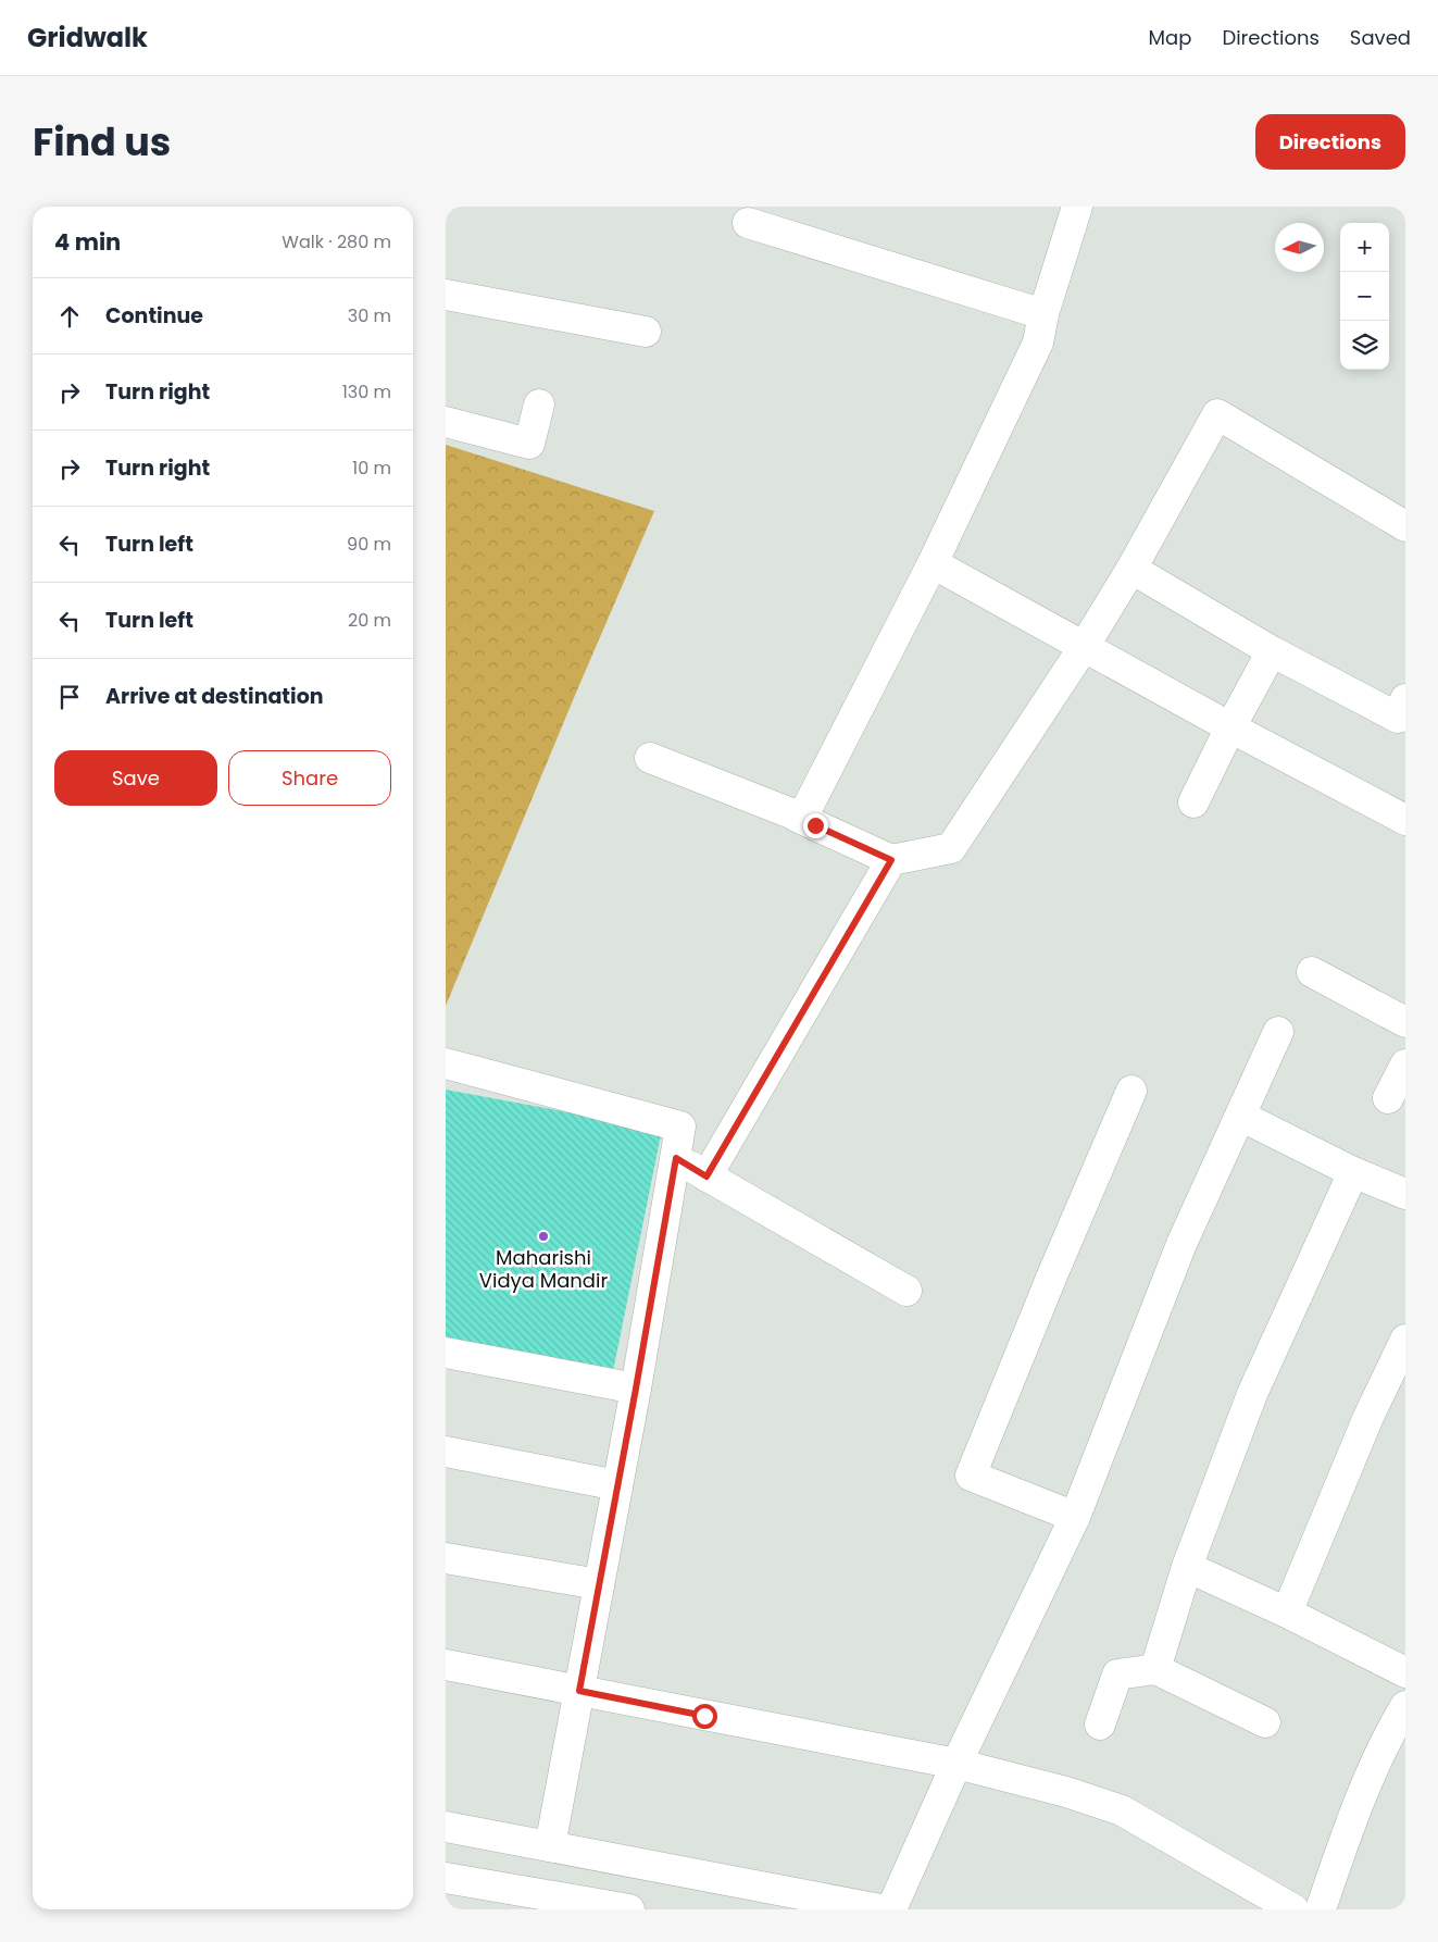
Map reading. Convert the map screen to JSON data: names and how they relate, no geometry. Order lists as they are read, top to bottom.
{
  "places": ["Maharishi Vidya Mandir"],
  "north": "left",
  "page": {
    "header": "Gridwalk",
    "nav": ["Map", "Directions", "Saved"],
    "title": "Find us",
    "buttons": [
      "Directions",
      ["Save", "Share"]
    ],
    "heading": ["4 min", "Walk · 280 m"],
    "map_buttons": ["+", "−"],
    "list": [
      ["Continue", "30 m"],
      ["Turn right", "130 m"],
      ["Turn right", "10 m"],
      ["Turn left", "90 m"],
      ["Turn left", "20 m"],
      "Arrive at destination"
    ]
  }
}
